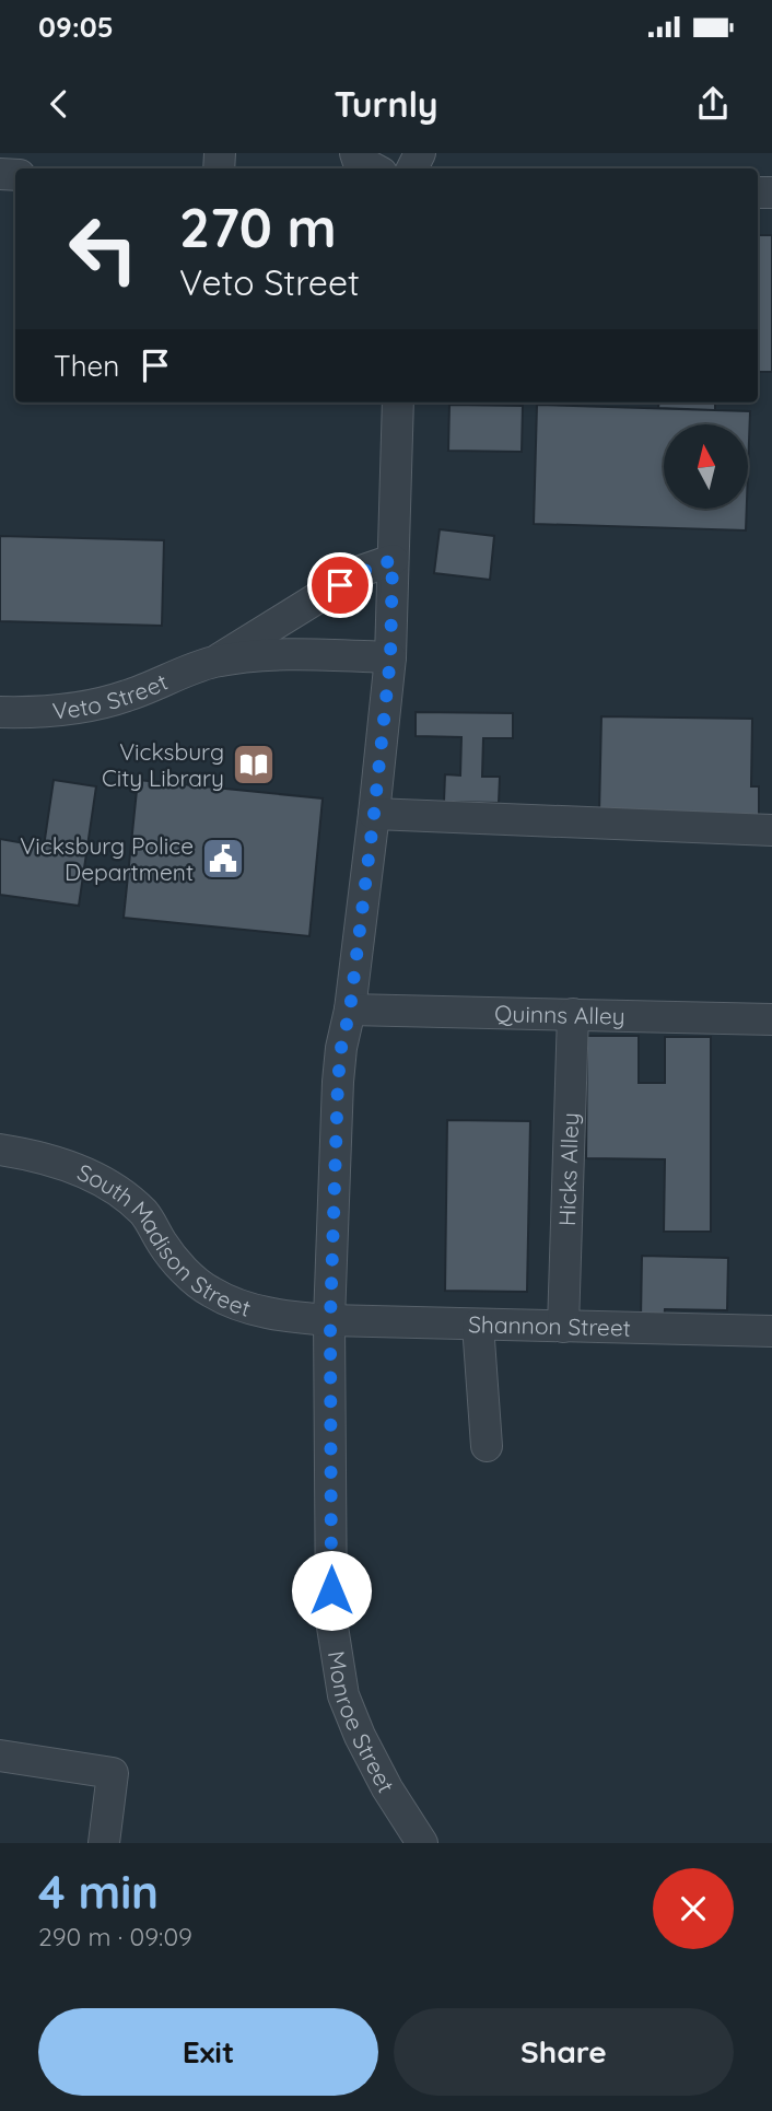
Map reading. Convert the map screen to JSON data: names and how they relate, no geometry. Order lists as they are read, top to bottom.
{
  "streets": {
    "street": [
      "Veto Street",
      "Quinns Alley",
      "Hicks Alley",
      "South Madison Street",
      "Shannon Street",
      "Monroe Street"
    ]
  },
  "crossings": [
    ["Veto Street", "Monroe Street"],
    ["Quinns Alley", "Hicks Alley"],
    ["Quinns Alley", "Monroe Street"],
    ["Hicks Alley", "Shannon Street"],
    ["South Madison Street", "Shannon Street"],
    ["South Madison Street", "Monroe Street"],
    ["Shannon Street", "Monroe Street"]
  ],
  "places": {
    "library": ["Vicksburg City Library"],
    "public building": ["Vicksburg Police Department"]
  },
  "north": "top",
  "page": {
    "status": "09:05",
    "header": "Turnly",
    "turn": ["270 m", "Veto Street"],
    "then": "Then",
    "heading": ["4 min", "290 m · 09:09"],
    "buttons": ["Exit", "Share"]
  }
}
